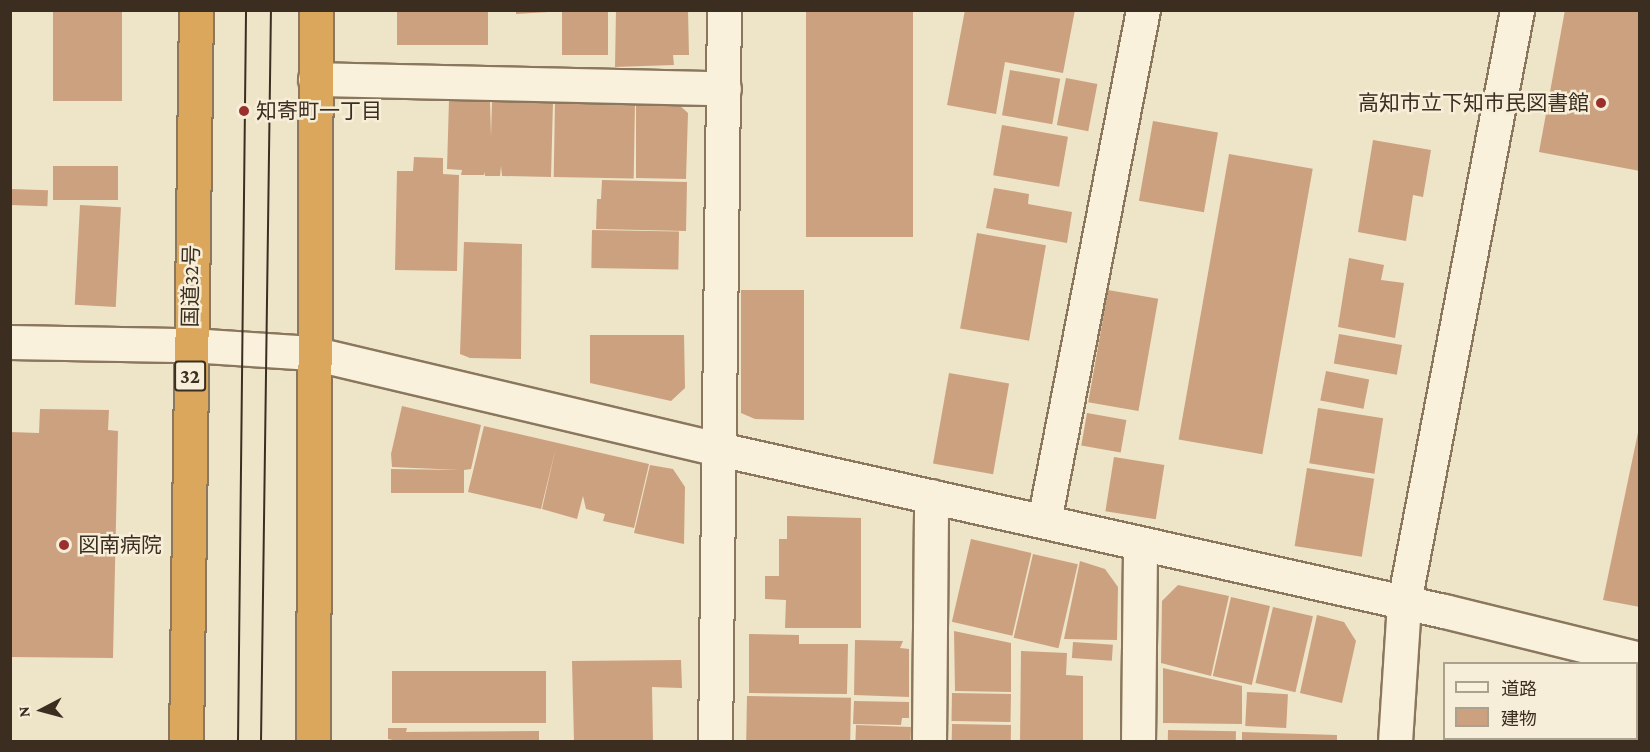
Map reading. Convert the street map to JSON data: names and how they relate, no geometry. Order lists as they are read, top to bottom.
{
  "streets": {
    "highway": ["国道32号", "32"]
  },
  "places": ["高知市立下知市民図書館", "知寄町一丁目", "図南病院"],
  "legend": ["道路", "建物"],
  "north": "left"
}
